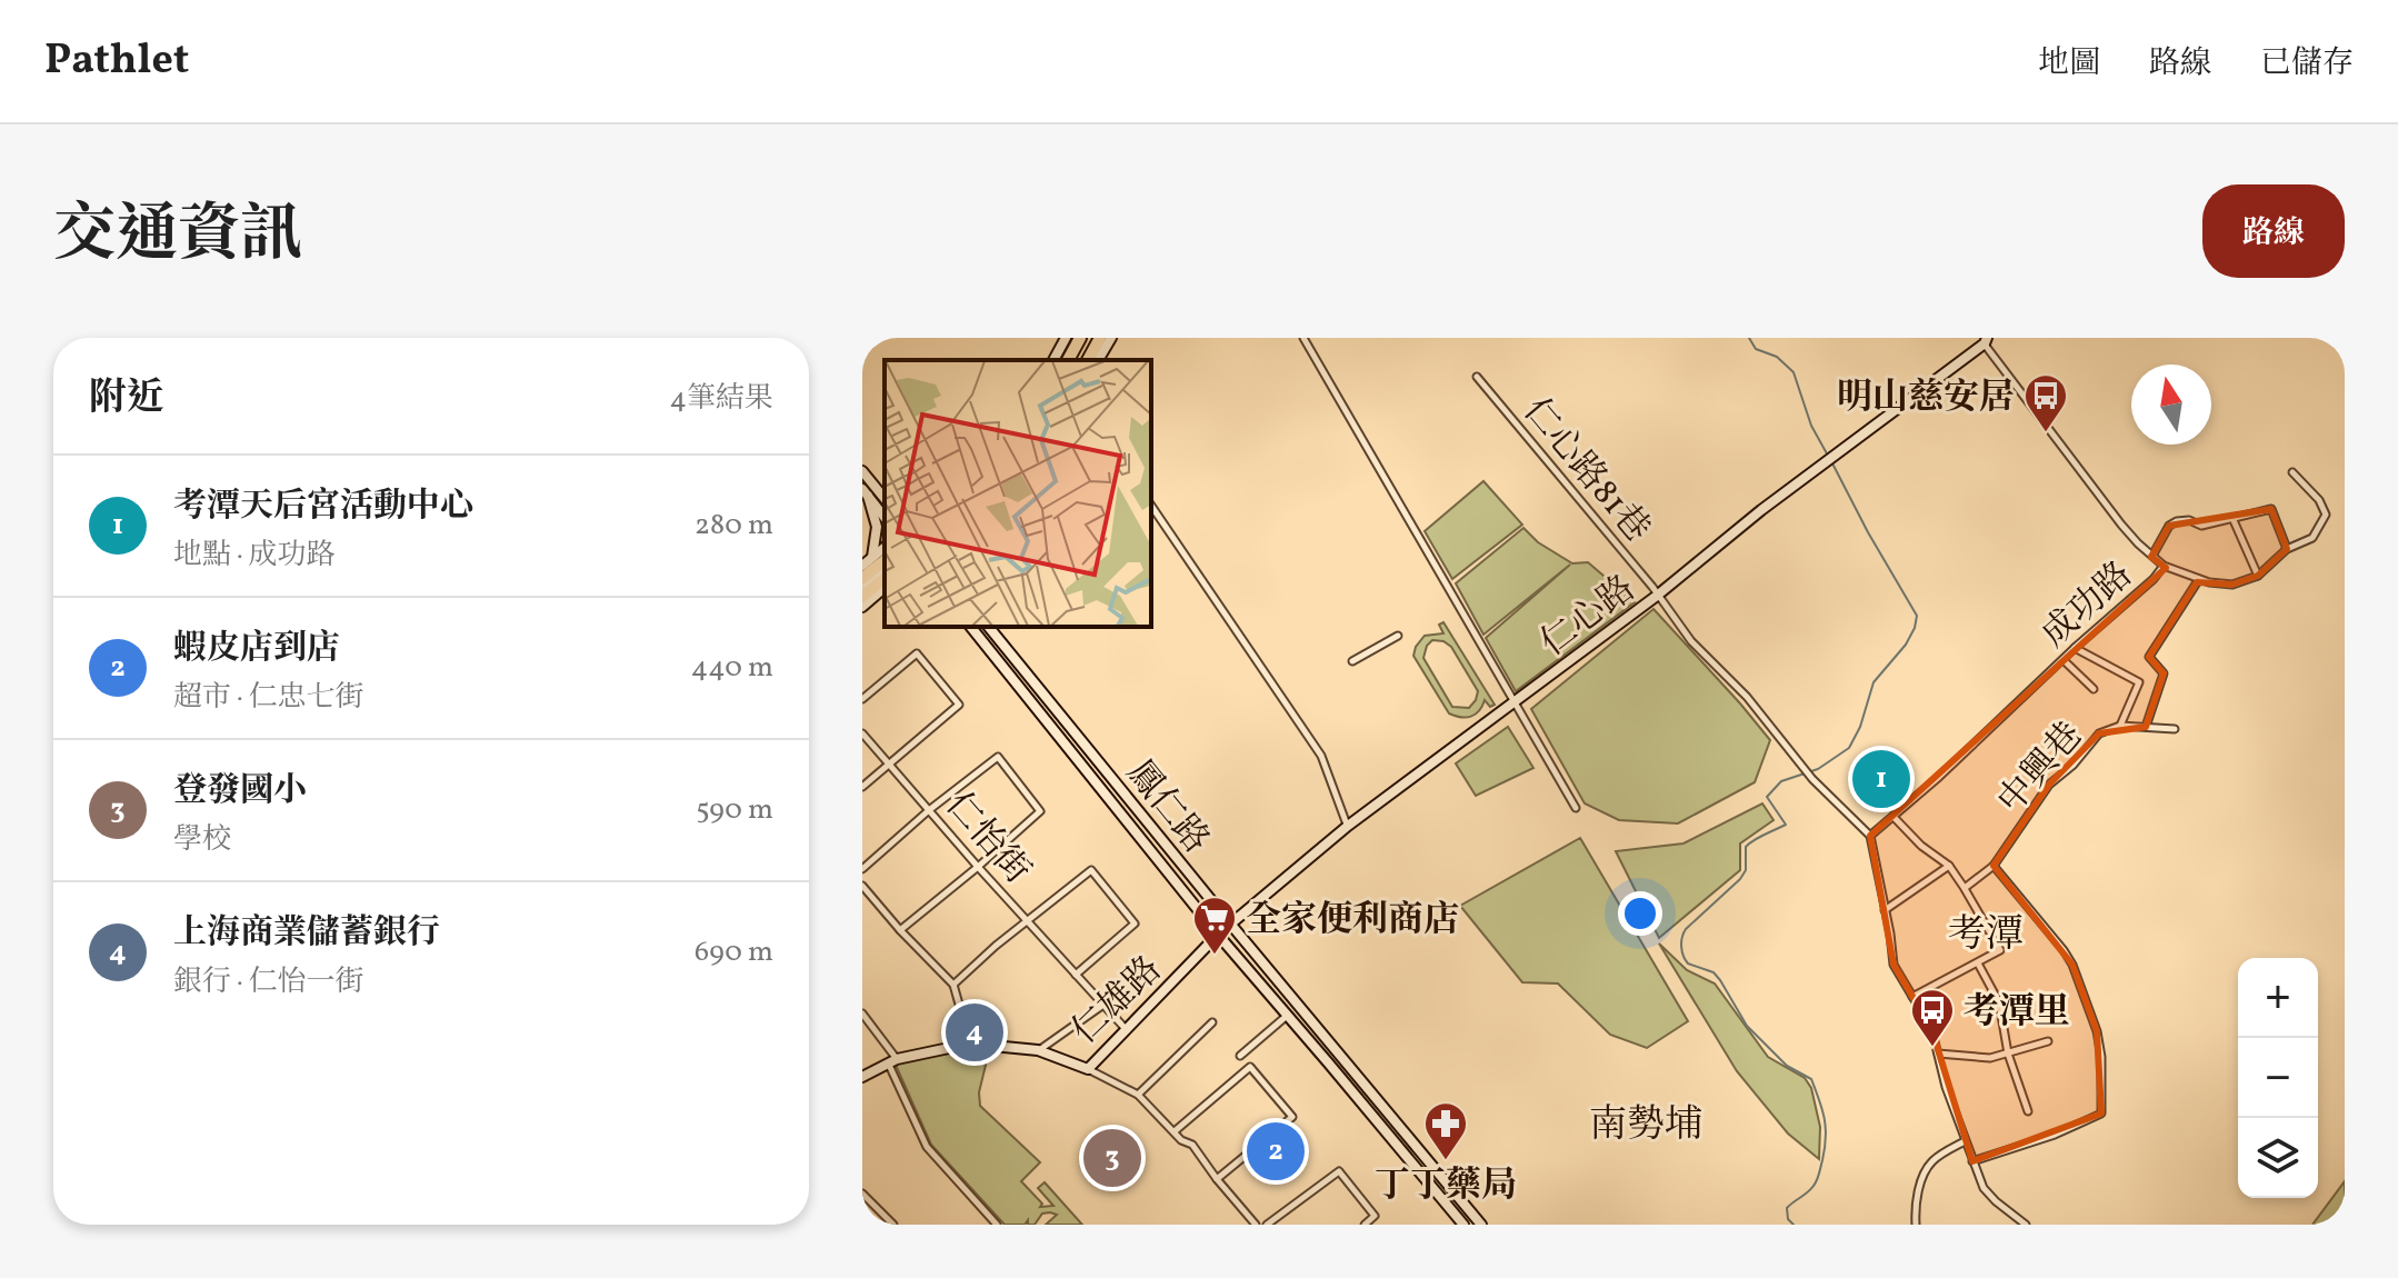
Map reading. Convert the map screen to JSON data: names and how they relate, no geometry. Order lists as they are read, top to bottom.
{
  "streets": {
    "main road": ["仁心路", "鳳仁路", "仁雄路"],
    "street": [
      "仁心路81巷",
      "成功路",
      "中興巷",
      "仁怡街"
    ]
  },
  "crossings": [
    ["仁心路81巷", "仁心路"],
    ["成功路", "仁心路"],
    ["仁心路", "鳳仁路"],
    ["仁心路", "仁雄路"],
    ["鳳仁路", "仁雄路"],
    ["仁怡街", "仁雄路"]
  ],
  "districts": ["考潭", "南勢埔"],
  "places": {
    "bus stop": ["明山慈安居", "考潭里"],
    "supermarket": ["全家便利商店"],
    "pharmacy": ["丁丁藥局"]
  },
  "north": "top",
  "page": {
    "header": "Pathlet",
    "nav": ["地圖", "路線", "已儲存"],
    "title": "交通資訊",
    "buttons": "路線",
    "heading": ["附近", "4筆結果"],
    "list": [
      {
        "mark": "1",
        "name": "考潭天后宮活動中心",
        "note": "地點 · 成功路",
        "value": "280 m"
      },
      {
        "mark": "2",
        "name": "蝦皮店到店",
        "note": "超市 · 仁忠七街",
        "value": "440 m"
      },
      {
        "mark": "3",
        "name": "登發國小",
        "note": "學校",
        "value": "590 m"
      },
      {
        "mark": "4",
        "name": "上海商業儲蓄銀行",
        "note": "銀行 · 仁怡一街",
        "value": "690 m"
      }
    ],
    "pins": [
      "1",
      "4",
      "2",
      "3"
    ],
    "map_buttons": ["+", "−"]
  }
}
